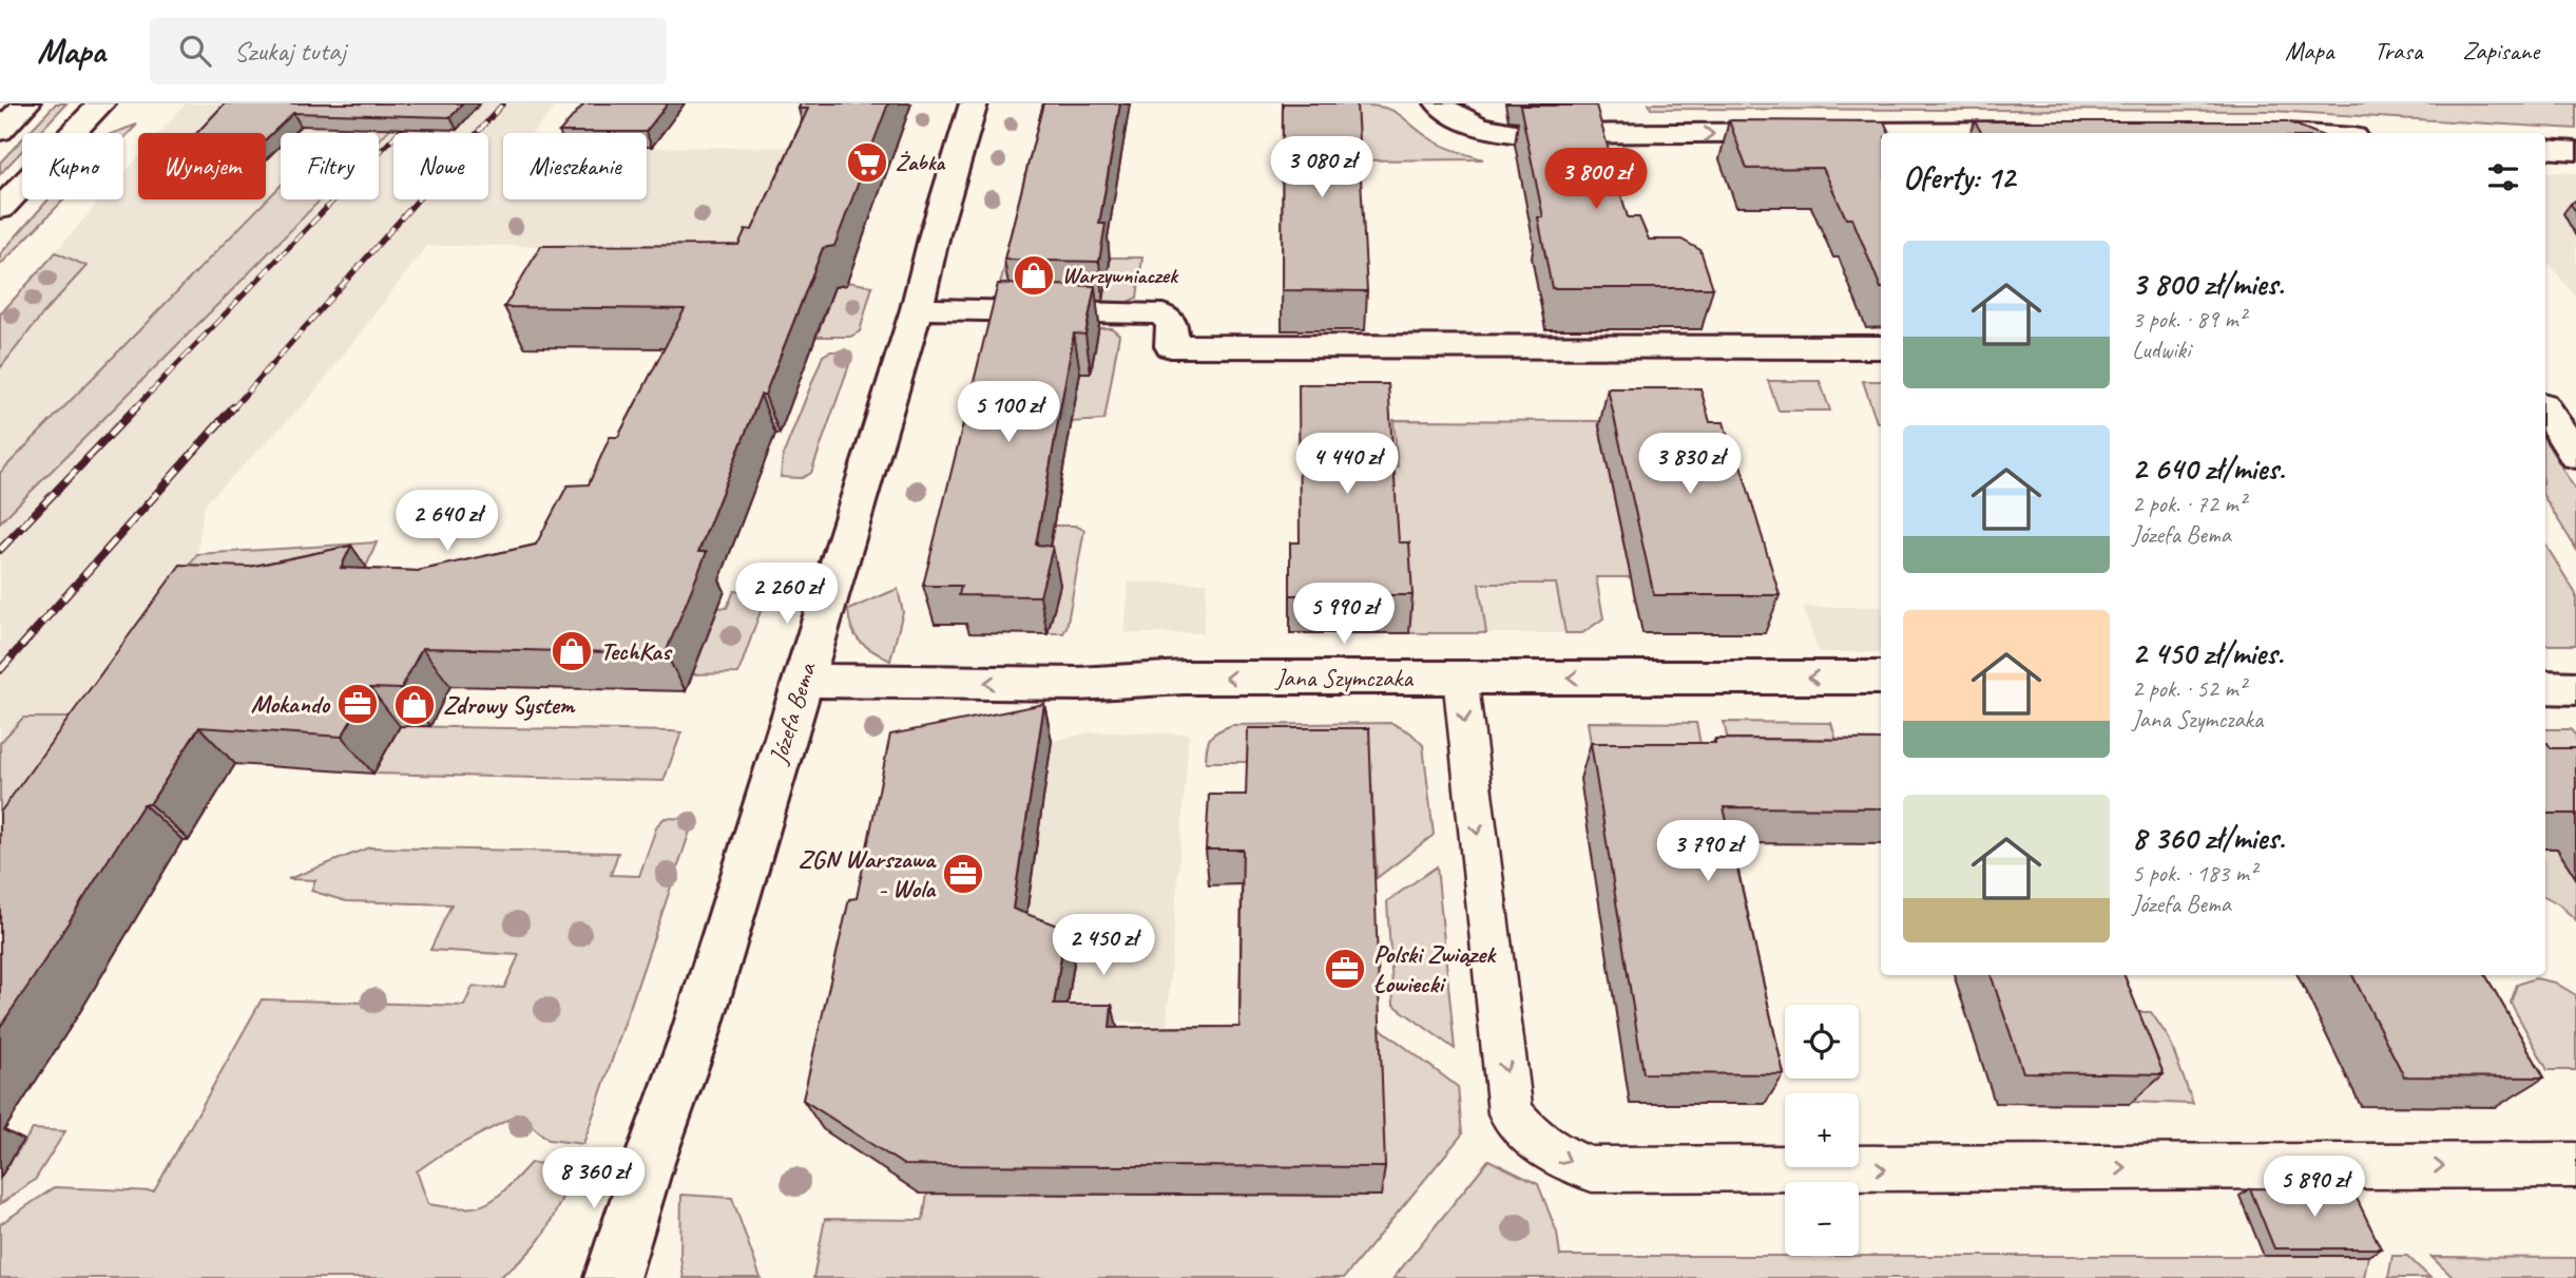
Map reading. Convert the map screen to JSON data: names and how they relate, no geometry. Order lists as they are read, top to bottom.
{
  "streets": {
    "street": ["Jana Szymczaka", "Józefa Bema"]
  },
  "crossings": [
    ["Jana Szymczaka", "Józefa Bema"]
  ],
  "places": {
    "supermarket": ["Żabka"],
    "shop": ["Warzywniaczek", "TechKas", "Zdrowy System"],
    "office": ["Mokando", "ZGN Warszawa - Wola", "Polski Związek Łowiecki"]
  },
  "page": {
    "header": "Mapa",
    "search": "Szukaj tutaj",
    "nav": ["Mapa", "Trasa", "Zapisane"],
    "chip": [
      "Kupno",
      "Wynajem",
      "Filtry",
      "Nowe",
      "Mieszkanie"
    ],
    "heading": "Oferty: 12",
    "price": [
      "3 080 zł",
      "3 800 zł",
      "5 100 zł",
      "4 440 zł",
      "3 830 zł",
      "2 640 zł",
      "2 260 zł",
      "5 990 zł",
      "3 790 zł",
      "2 450 zł",
      "8 360 zł",
      "5 890 zł"
    ],
    "list": [
      {
        "name": "3 800 zł/mies.",
        "note": "3 pok. · 89 m² · Ludwiki"
      },
      {
        "name": "2 640 zł/mies.",
        "note": "2 pok. · 72 m² · Józefa Bema"
      },
      {
        "name": "2 450 zł/mies.",
        "note": "2 pok. · 52 m² · Jana Szymczaka"
      },
      {
        "name": "8 360 zł/mies.",
        "note": "5 pok. · 183 m² · Józefa Bema"
      }
    ],
    "map_buttons": ["+", "−"]
  }
}
